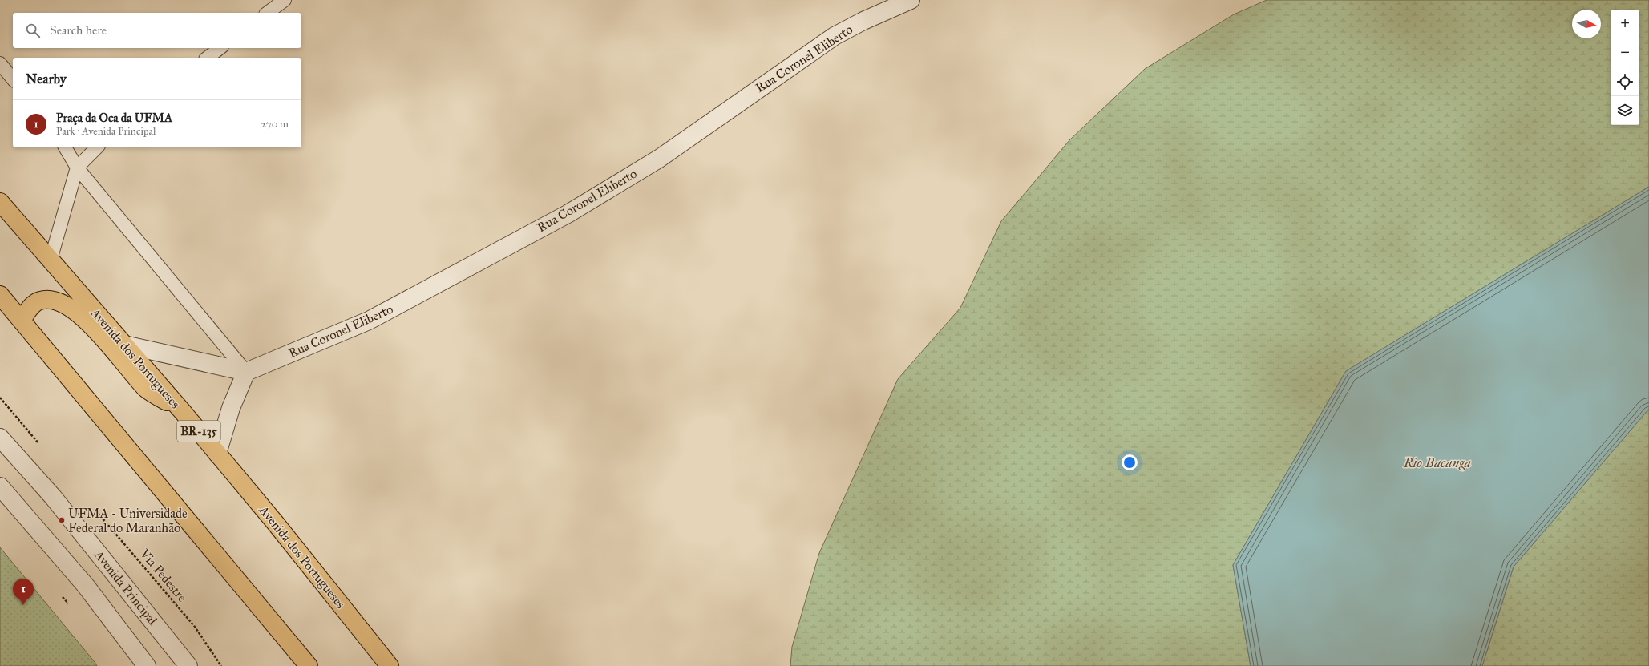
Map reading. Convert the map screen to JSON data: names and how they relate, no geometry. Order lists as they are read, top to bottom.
{
  "streets": {
    "highway": ["Avenida dos Portugueses", "BR-135"],
    "street": ["Rua Coronel Eliberto", "Avenida Principal"],
    "path": ["Via Pedestre"]
  },
  "water": ["Rio Bacanga"],
  "places": ["UFMA - Universidade Federal do Maranhão"],
  "north": "right",
  "page": {
    "map_buttons": ["+", "−"],
    "search": "Search here",
    "heading": "Nearby",
    "list": [
      {
        "mark": "1",
        "name": "Praça da Oca da UFMA",
        "note": "Park · Avenida Principal",
        "value": "270 m"
      }
    ],
    "pins": "1"
  }
}
